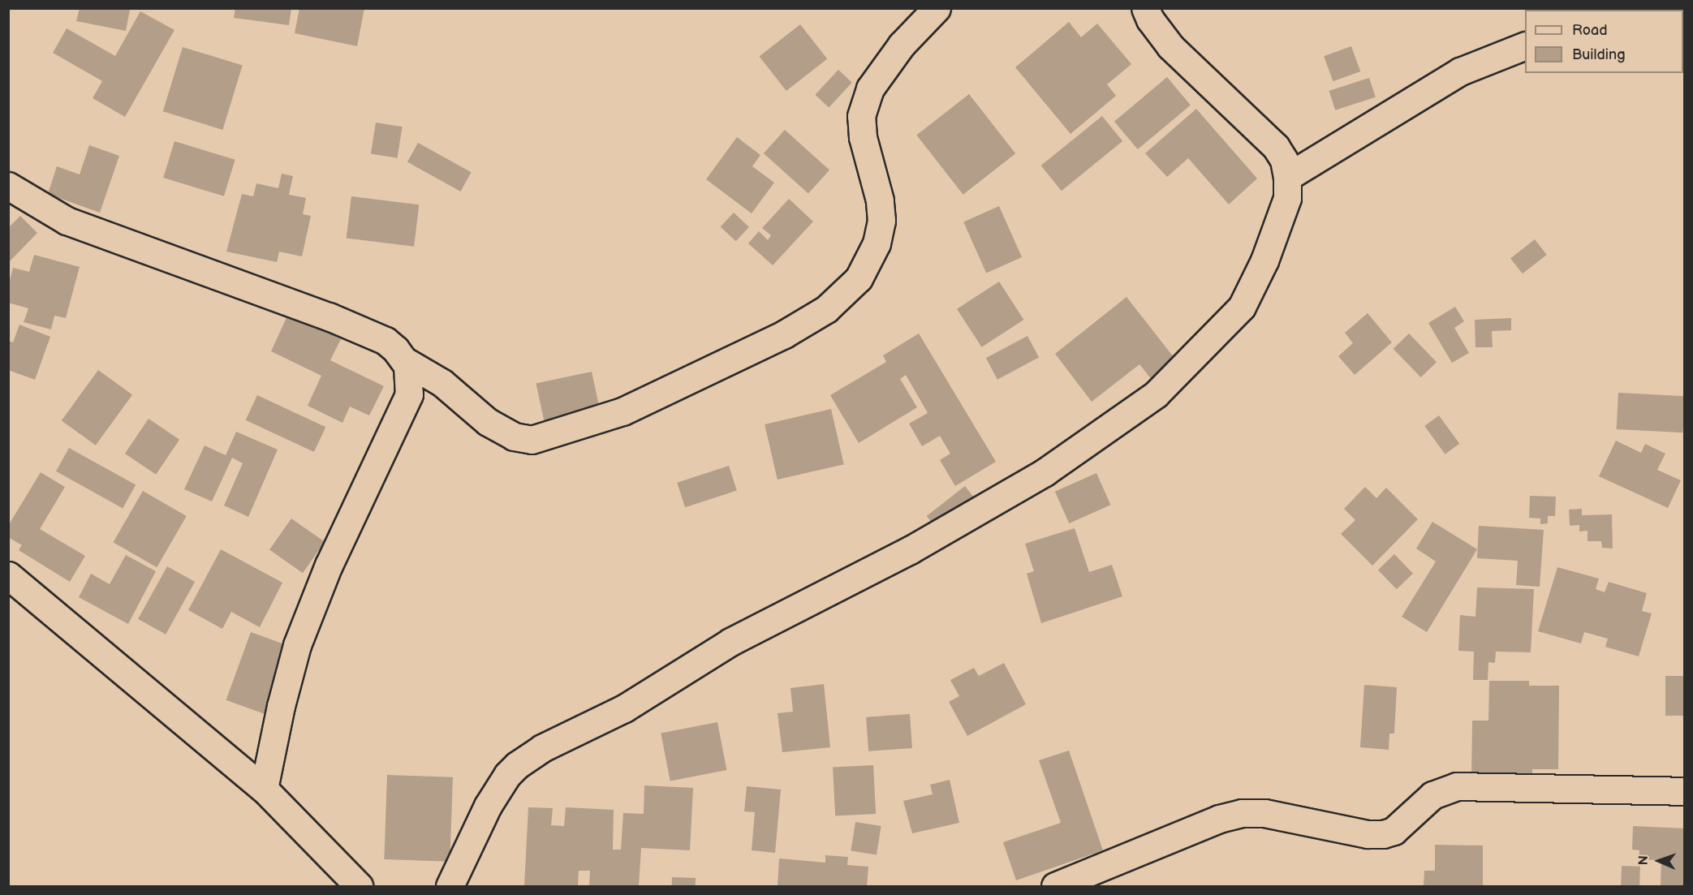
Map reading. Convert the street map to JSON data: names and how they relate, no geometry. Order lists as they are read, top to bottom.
{
  "legend": ["Road", "Building"],
  "north": "left"
}
